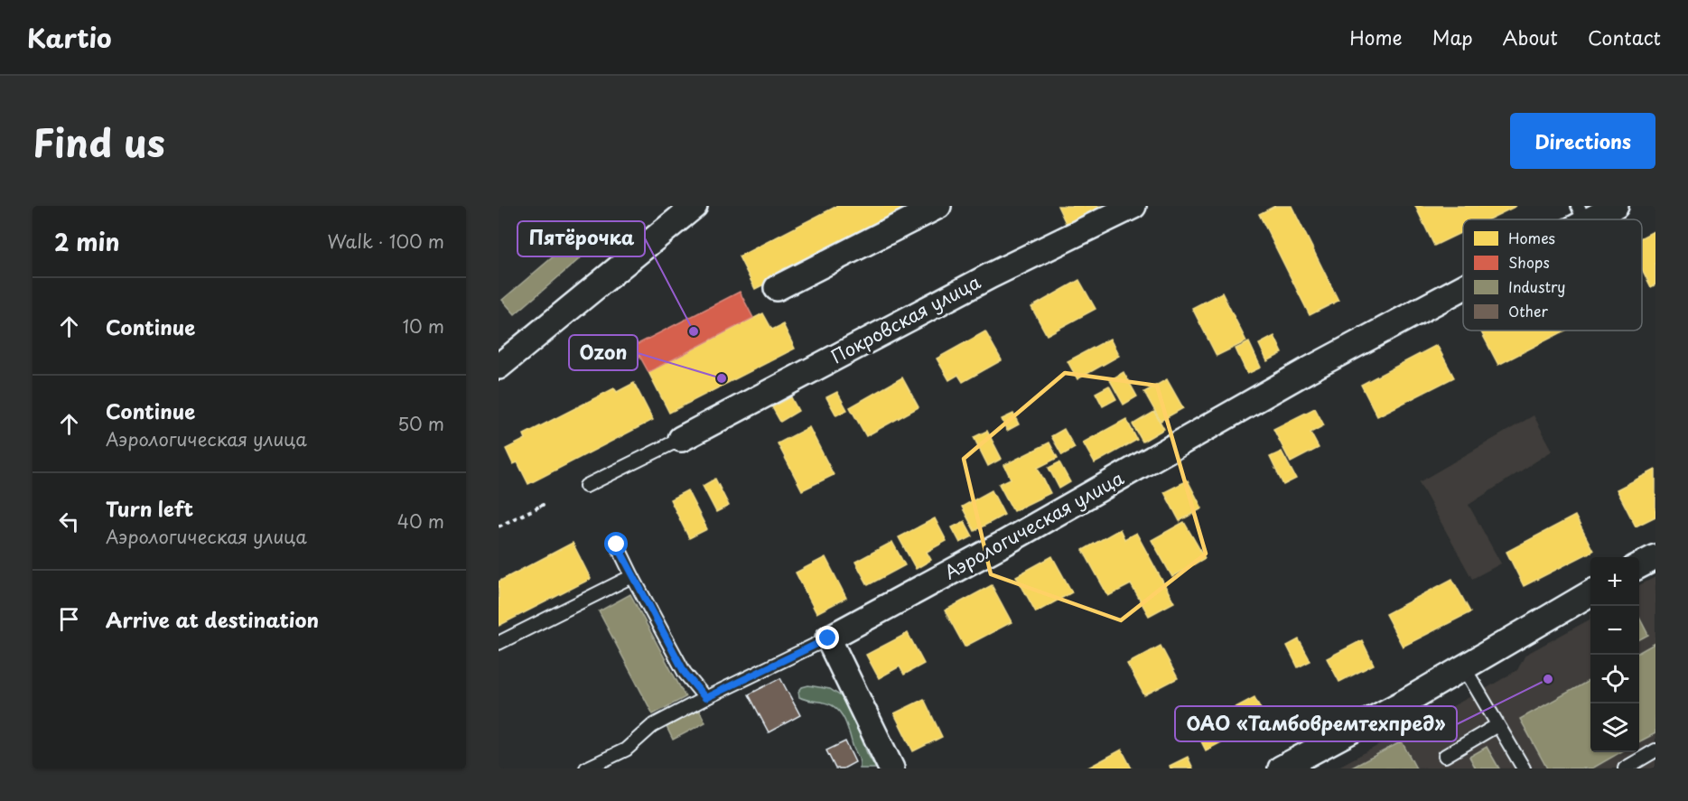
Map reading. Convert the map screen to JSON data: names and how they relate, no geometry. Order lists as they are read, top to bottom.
{
  "streets": {
    "street": ["Покровская улица", "Аэрологическая улица"]
  },
  "places": ["Пятёрочка", "Ozon", "ОАО «Тамбовремтехпред»"],
  "legend": [
    "Homes",
    "Shops",
    "Industry",
    "Other"
  ],
  "page": {
    "header": "Kartio",
    "nav": [
      "Home",
      "Map",
      "About",
      "Contact"
    ],
    "title": "Find us",
    "buttons": "Directions",
    "heading": ["2 min", "Walk · 100 m"],
    "list": [
      ["Continue", "10 m"],
      ["Continue", "Аэрологическая улица", "50 m"],
      ["Turn left", "Аэрологическая улица", "40 m"],
      "Arrive at destination"
    ],
    "map_buttons": ["+", "−"]
  }
}
